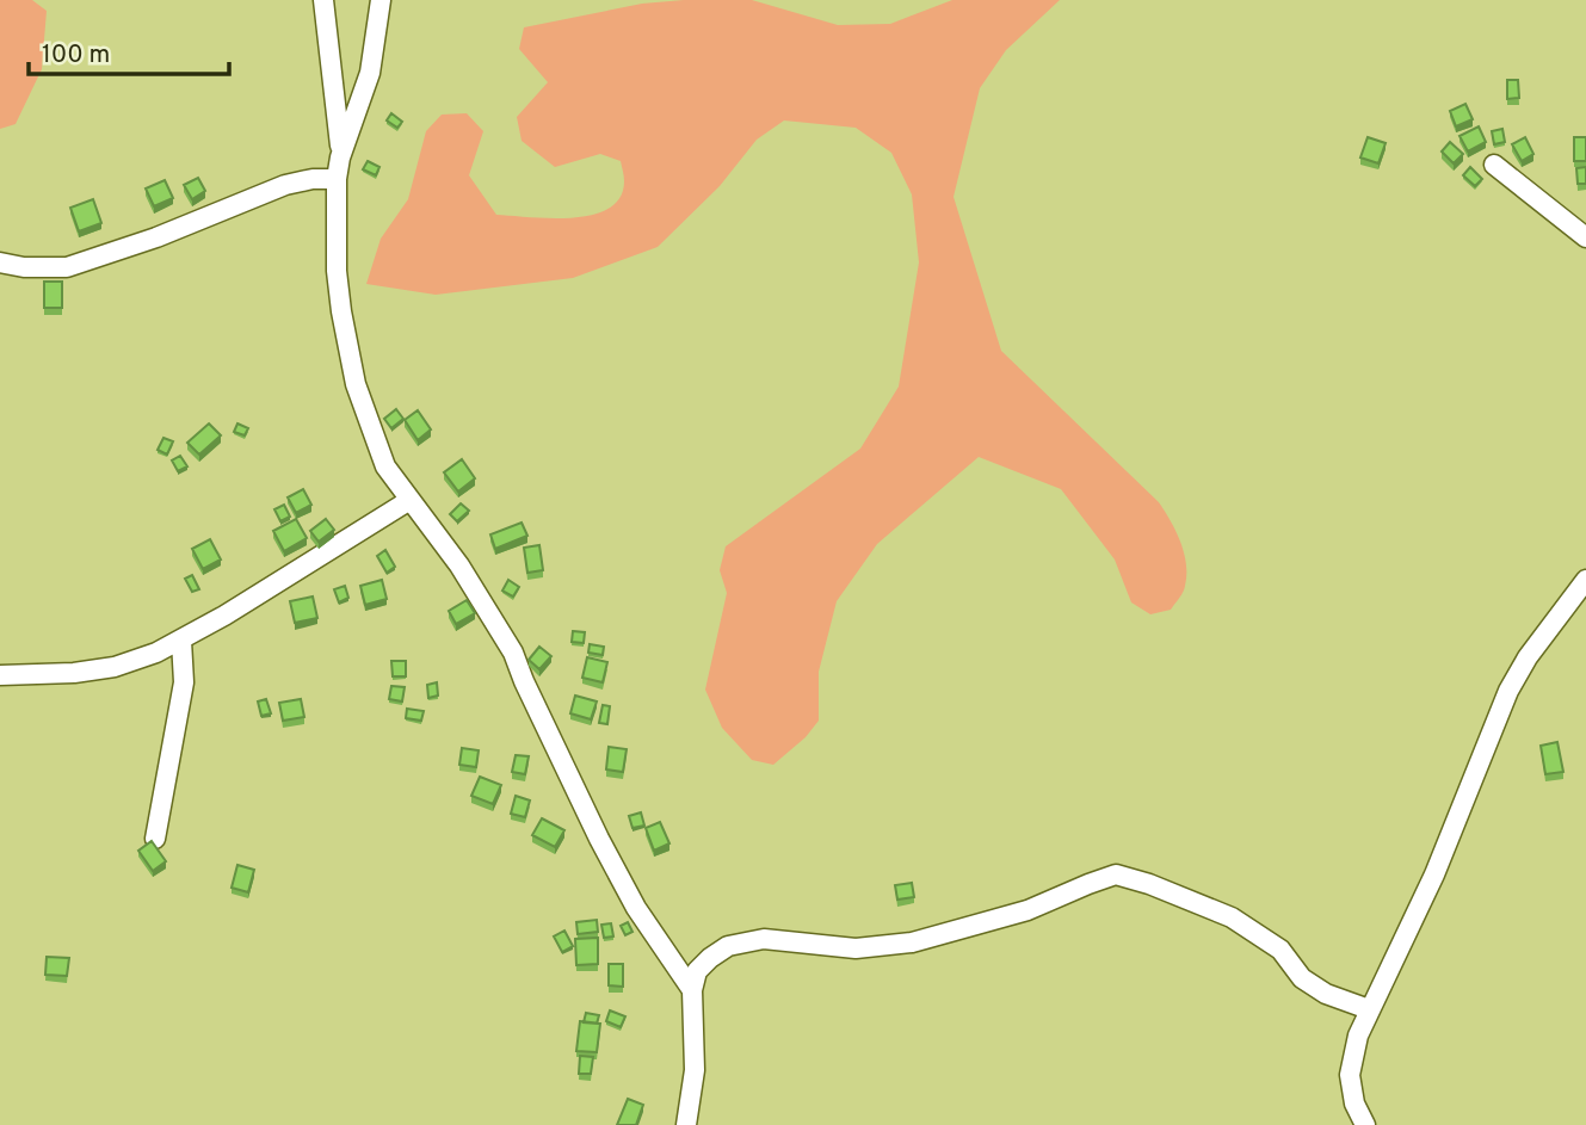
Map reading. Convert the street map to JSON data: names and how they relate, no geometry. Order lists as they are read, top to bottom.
{
  "scale_bar": "100 m"
}
